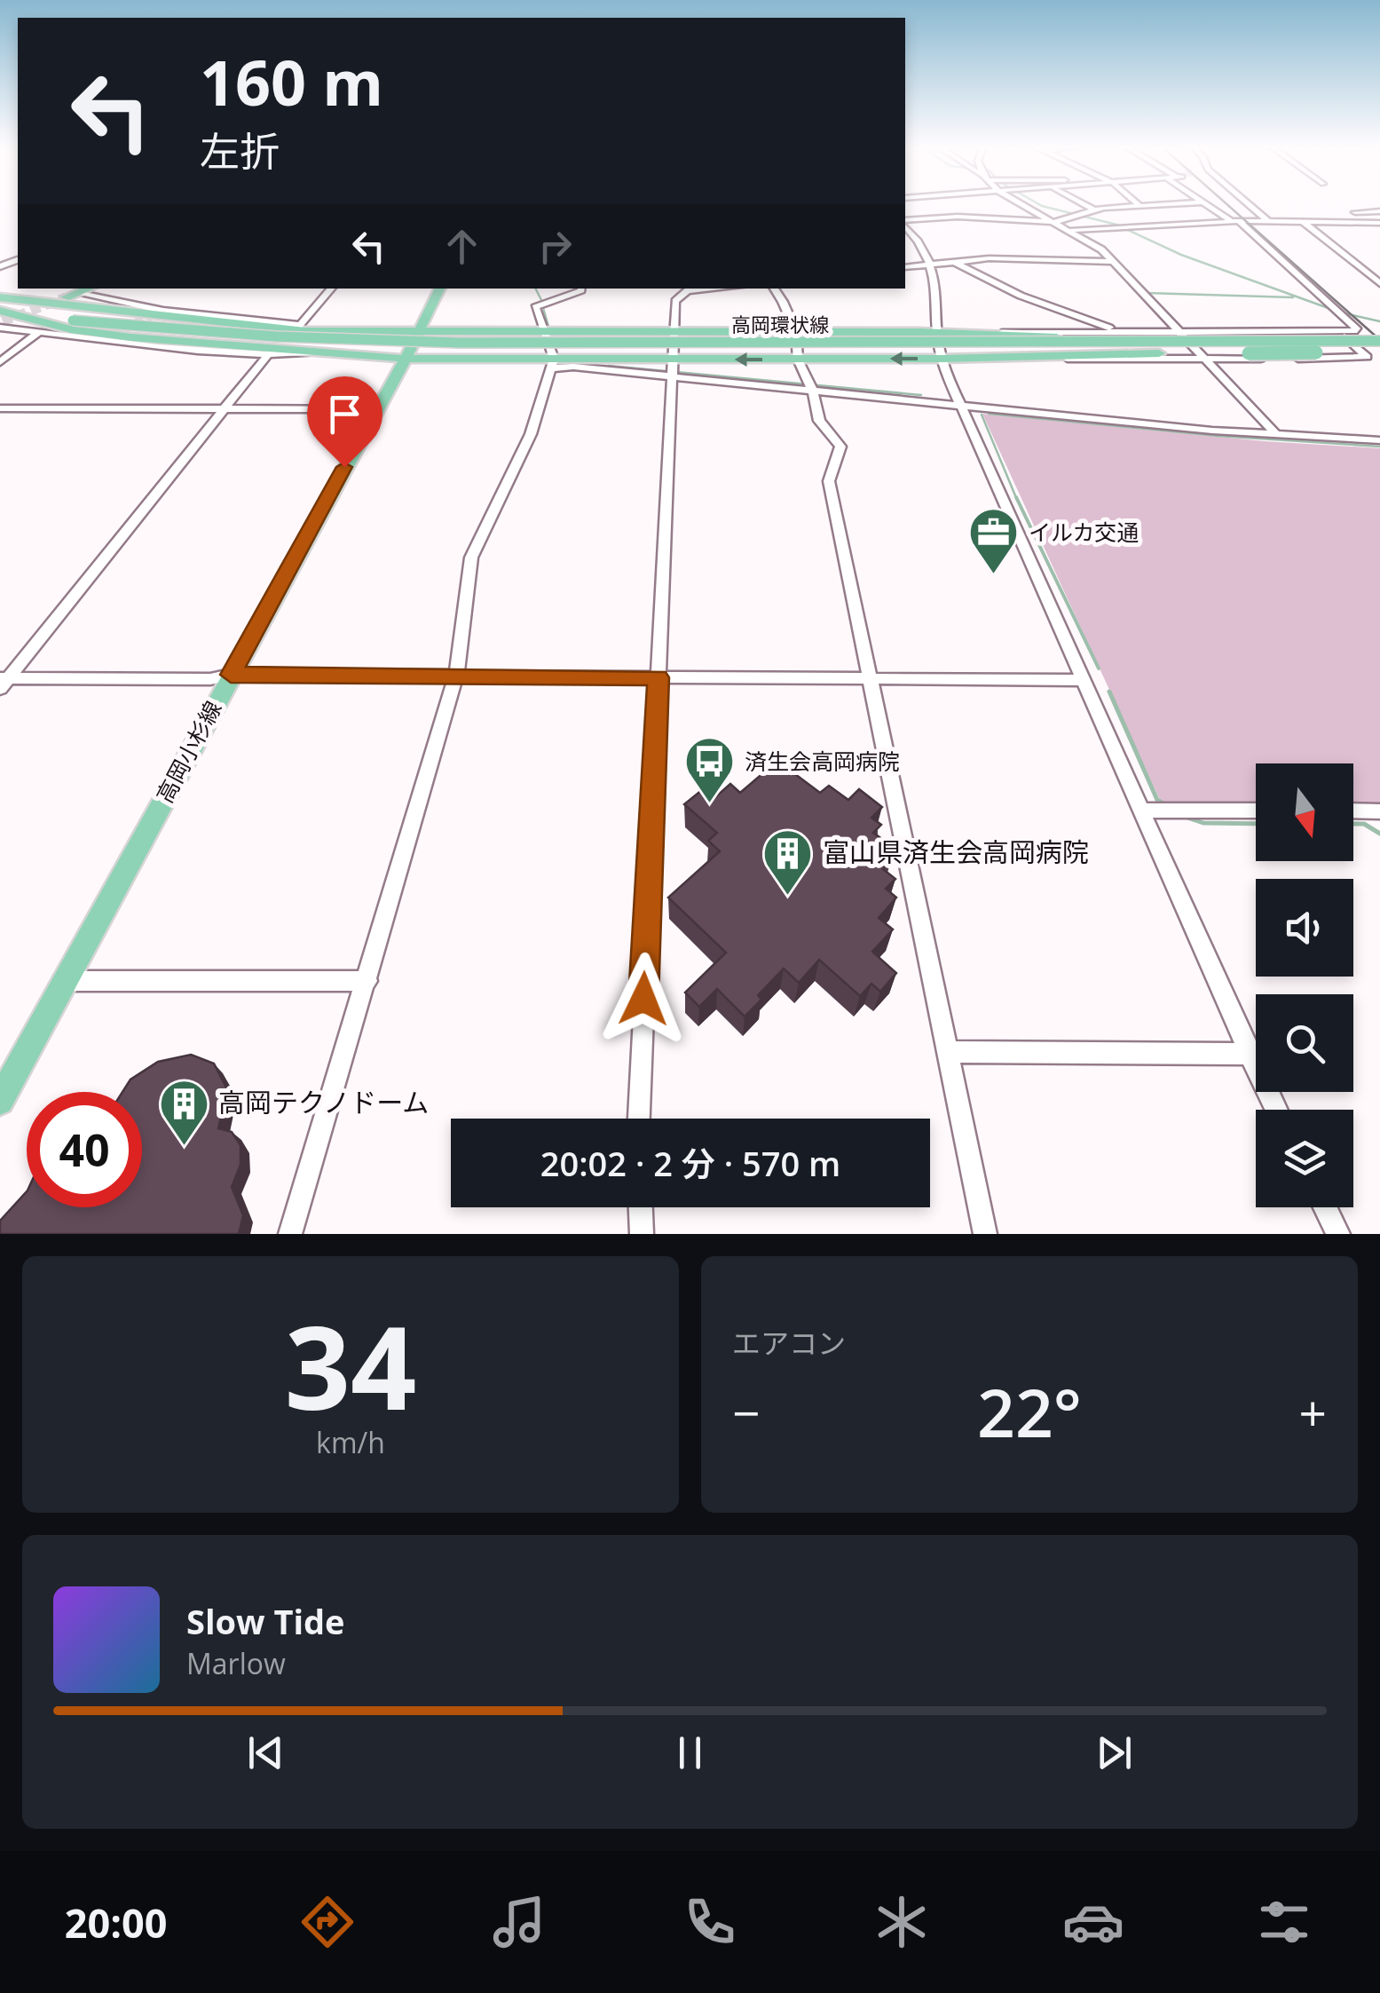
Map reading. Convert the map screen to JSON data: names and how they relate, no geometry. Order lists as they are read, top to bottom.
{
  "streets": {
    "main road": ["高岡環状線", "高岡小杉線"]
  },
  "places": {
    "office": ["イルカ交通"],
    "bus stop": ["済生会高岡病院"],
    "building": ["富山県済生会高岡病院", "高岡テクノドーム"]
  },
  "north": "bottom",
  "page": {
    "turn": ["160 m", "左折"],
    "limit": "40",
    "trip": "20:02 · 2 分 · 570 m",
    "tile": [
      ["34", "km/h"],
      "エアコン"
    ],
    "heat": ["−", "22°", "+"],
    "song": ["Slow Tide", "Marlow"],
    "tabs": "20:00"
  }
}
